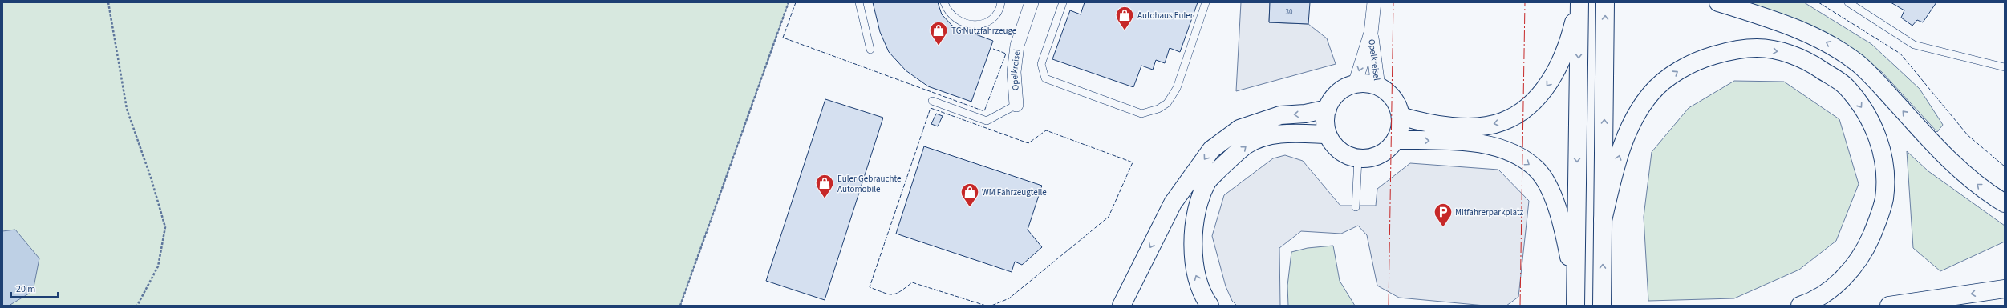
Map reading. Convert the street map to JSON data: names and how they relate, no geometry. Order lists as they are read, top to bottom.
{
  "streets": {
    "street": ["Opelkreisel"]
  },
  "places": {
    "shop": [
      "Autohaus Euler",
      "TG Nutzfahrzeuge",
      "Euler Gebrauchte Automobile",
      "WM Fahrzeugteile"
    ],
    "parking": ["Mitfahrerparkplatz"]
  },
  "house_numbers": ["30"],
  "scale_bar": "20 m"
}
